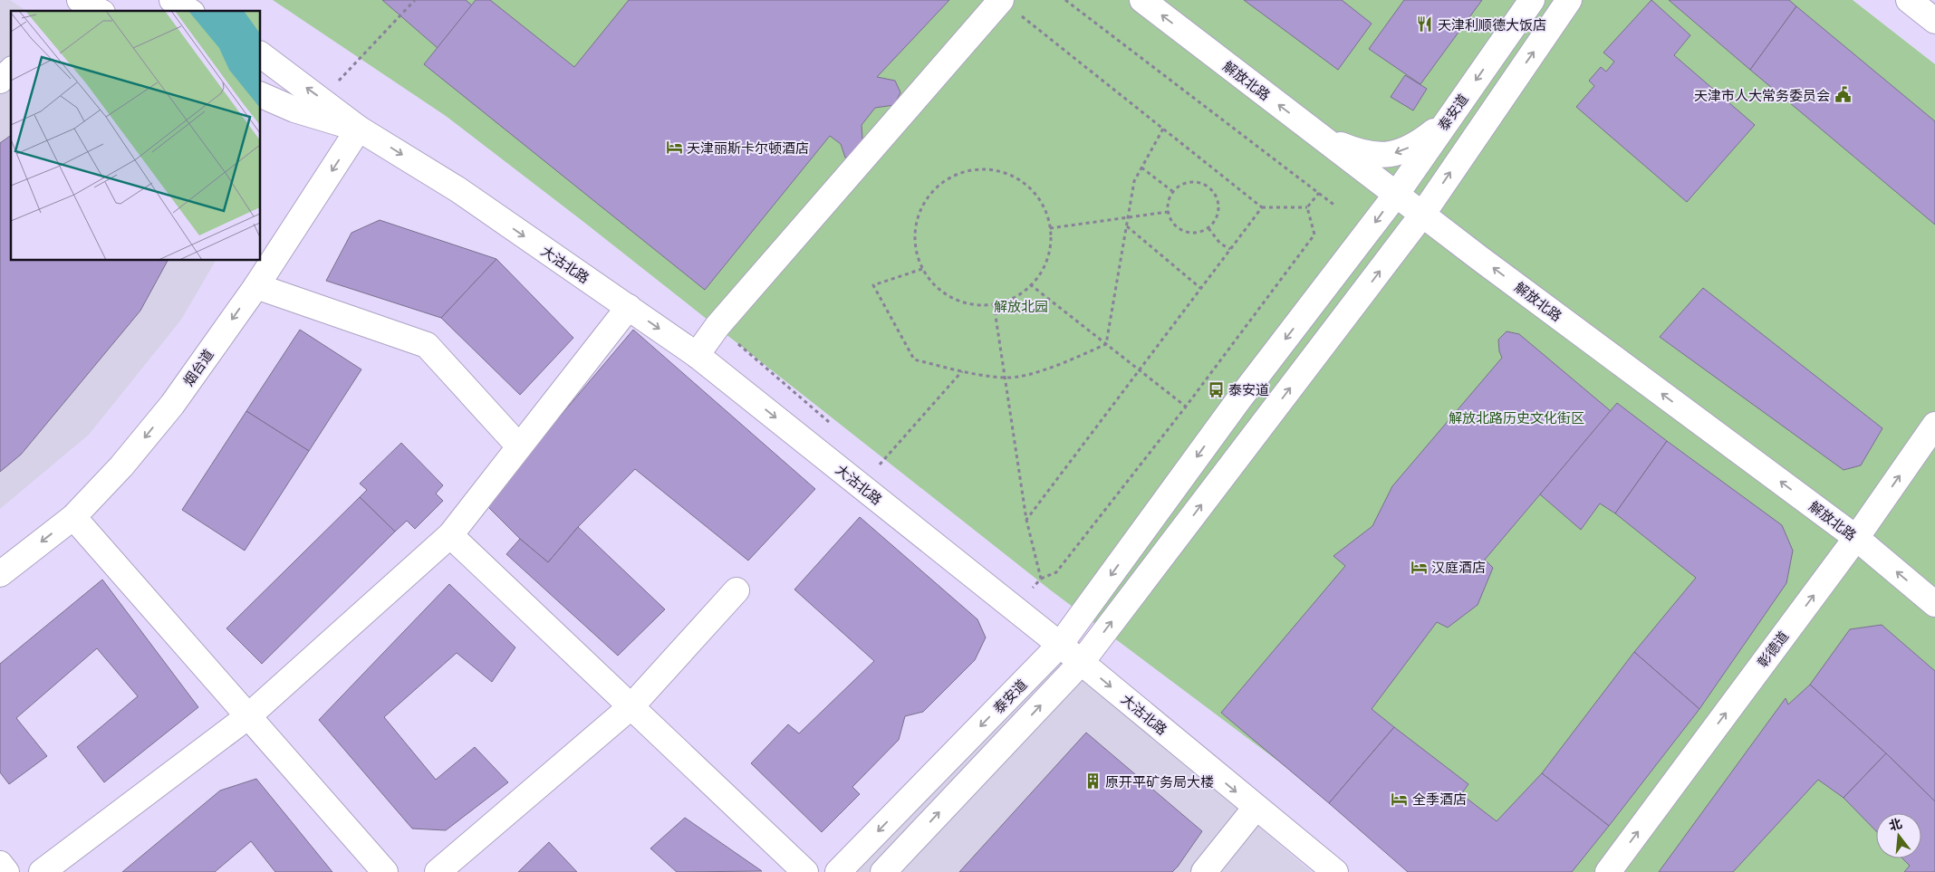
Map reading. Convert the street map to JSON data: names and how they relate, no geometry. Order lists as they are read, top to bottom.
{
  "streets": {
    "street": [
      "解放北路",
      "泰安道",
      "大沽北路",
      "烟台道",
      "彰德道"
    ]
  },
  "crossings": [
    ["解放北路", "泰安道"],
    ["解放北路", "彰德道"],
    ["泰安道", "大沽北路"],
    ["大沽北路", "烟台道"]
  ],
  "one_way": ["解放北路", "烟台道", "彰德道"],
  "parks": ["解放北园", "解放北路历史文化街区"],
  "places": {
    "restaurant": ["天津利顺德大饭店"],
    "public building": ["天津市人大常务委员会"],
    "hotel": ["天津丽斯卡尔顿酒店", "汉庭酒店", "全季酒店"],
    "bus stop": ["泰安道"],
    "building": ["原开平矿务局大楼"]
  },
  "north": "top"
}
